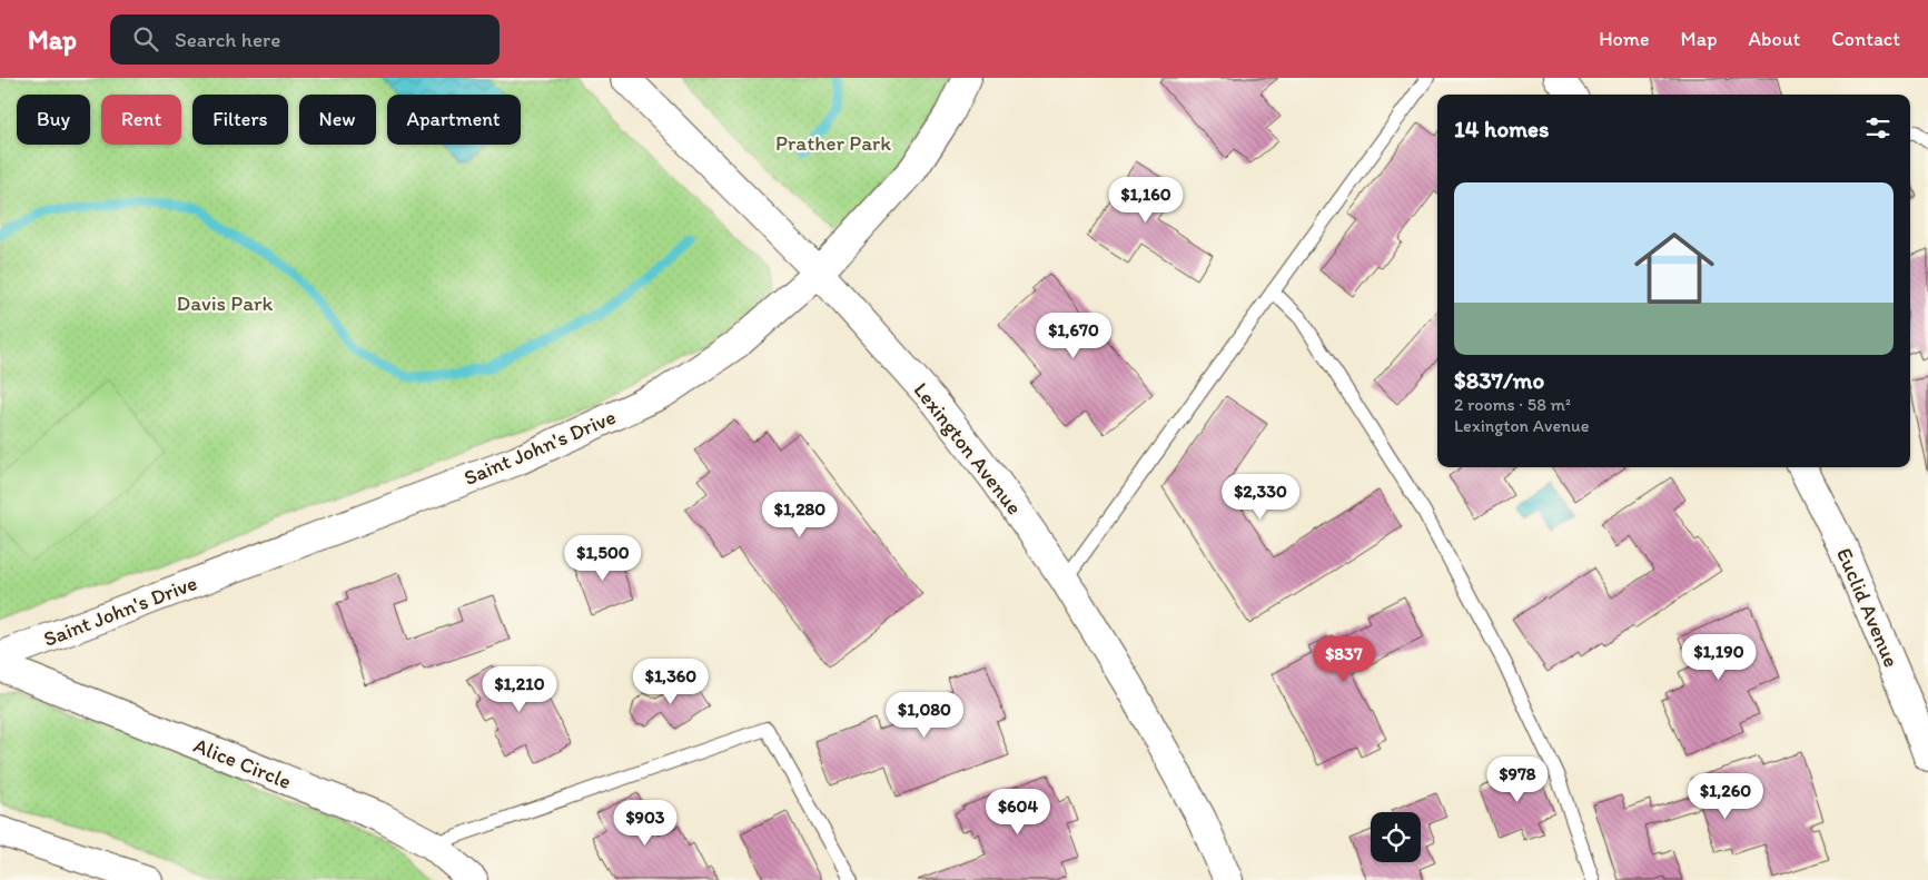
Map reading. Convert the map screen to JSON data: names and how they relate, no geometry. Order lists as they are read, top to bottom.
{
  "streets": {
    "street": [
      "Saint John's Drive",
      "Lexington Avenue",
      "Euclid Avenue",
      "Alice Circle"
    ]
  },
  "crossings": [
    ["Saint John's Drive", "Lexington Avenue"]
  ],
  "parks": ["Prather Park", "Davis Park"],
  "page": {
    "header": "Map",
    "search": "Search here",
    "nav": [
      "Home",
      "Map",
      "About",
      "Contact"
    ],
    "chip": [
      "Buy",
      "Rent",
      "Filters",
      "New",
      "Apartment"
    ],
    "heading": "14 homes",
    "list": [
      {
        "name": "$837/mo",
        "note": "2 rooms · 58 m² · Lexington Avenue"
      }
    ],
    "price": [
      "$1,160",
      "$1,670",
      "$2,330",
      "$1,280",
      "$1,500",
      "$1,190",
      "$837",
      "$1,360",
      "$1,210",
      "$1,080",
      "$978",
      "$1,260",
      "$604",
      "$903"
    ]
  }
}
